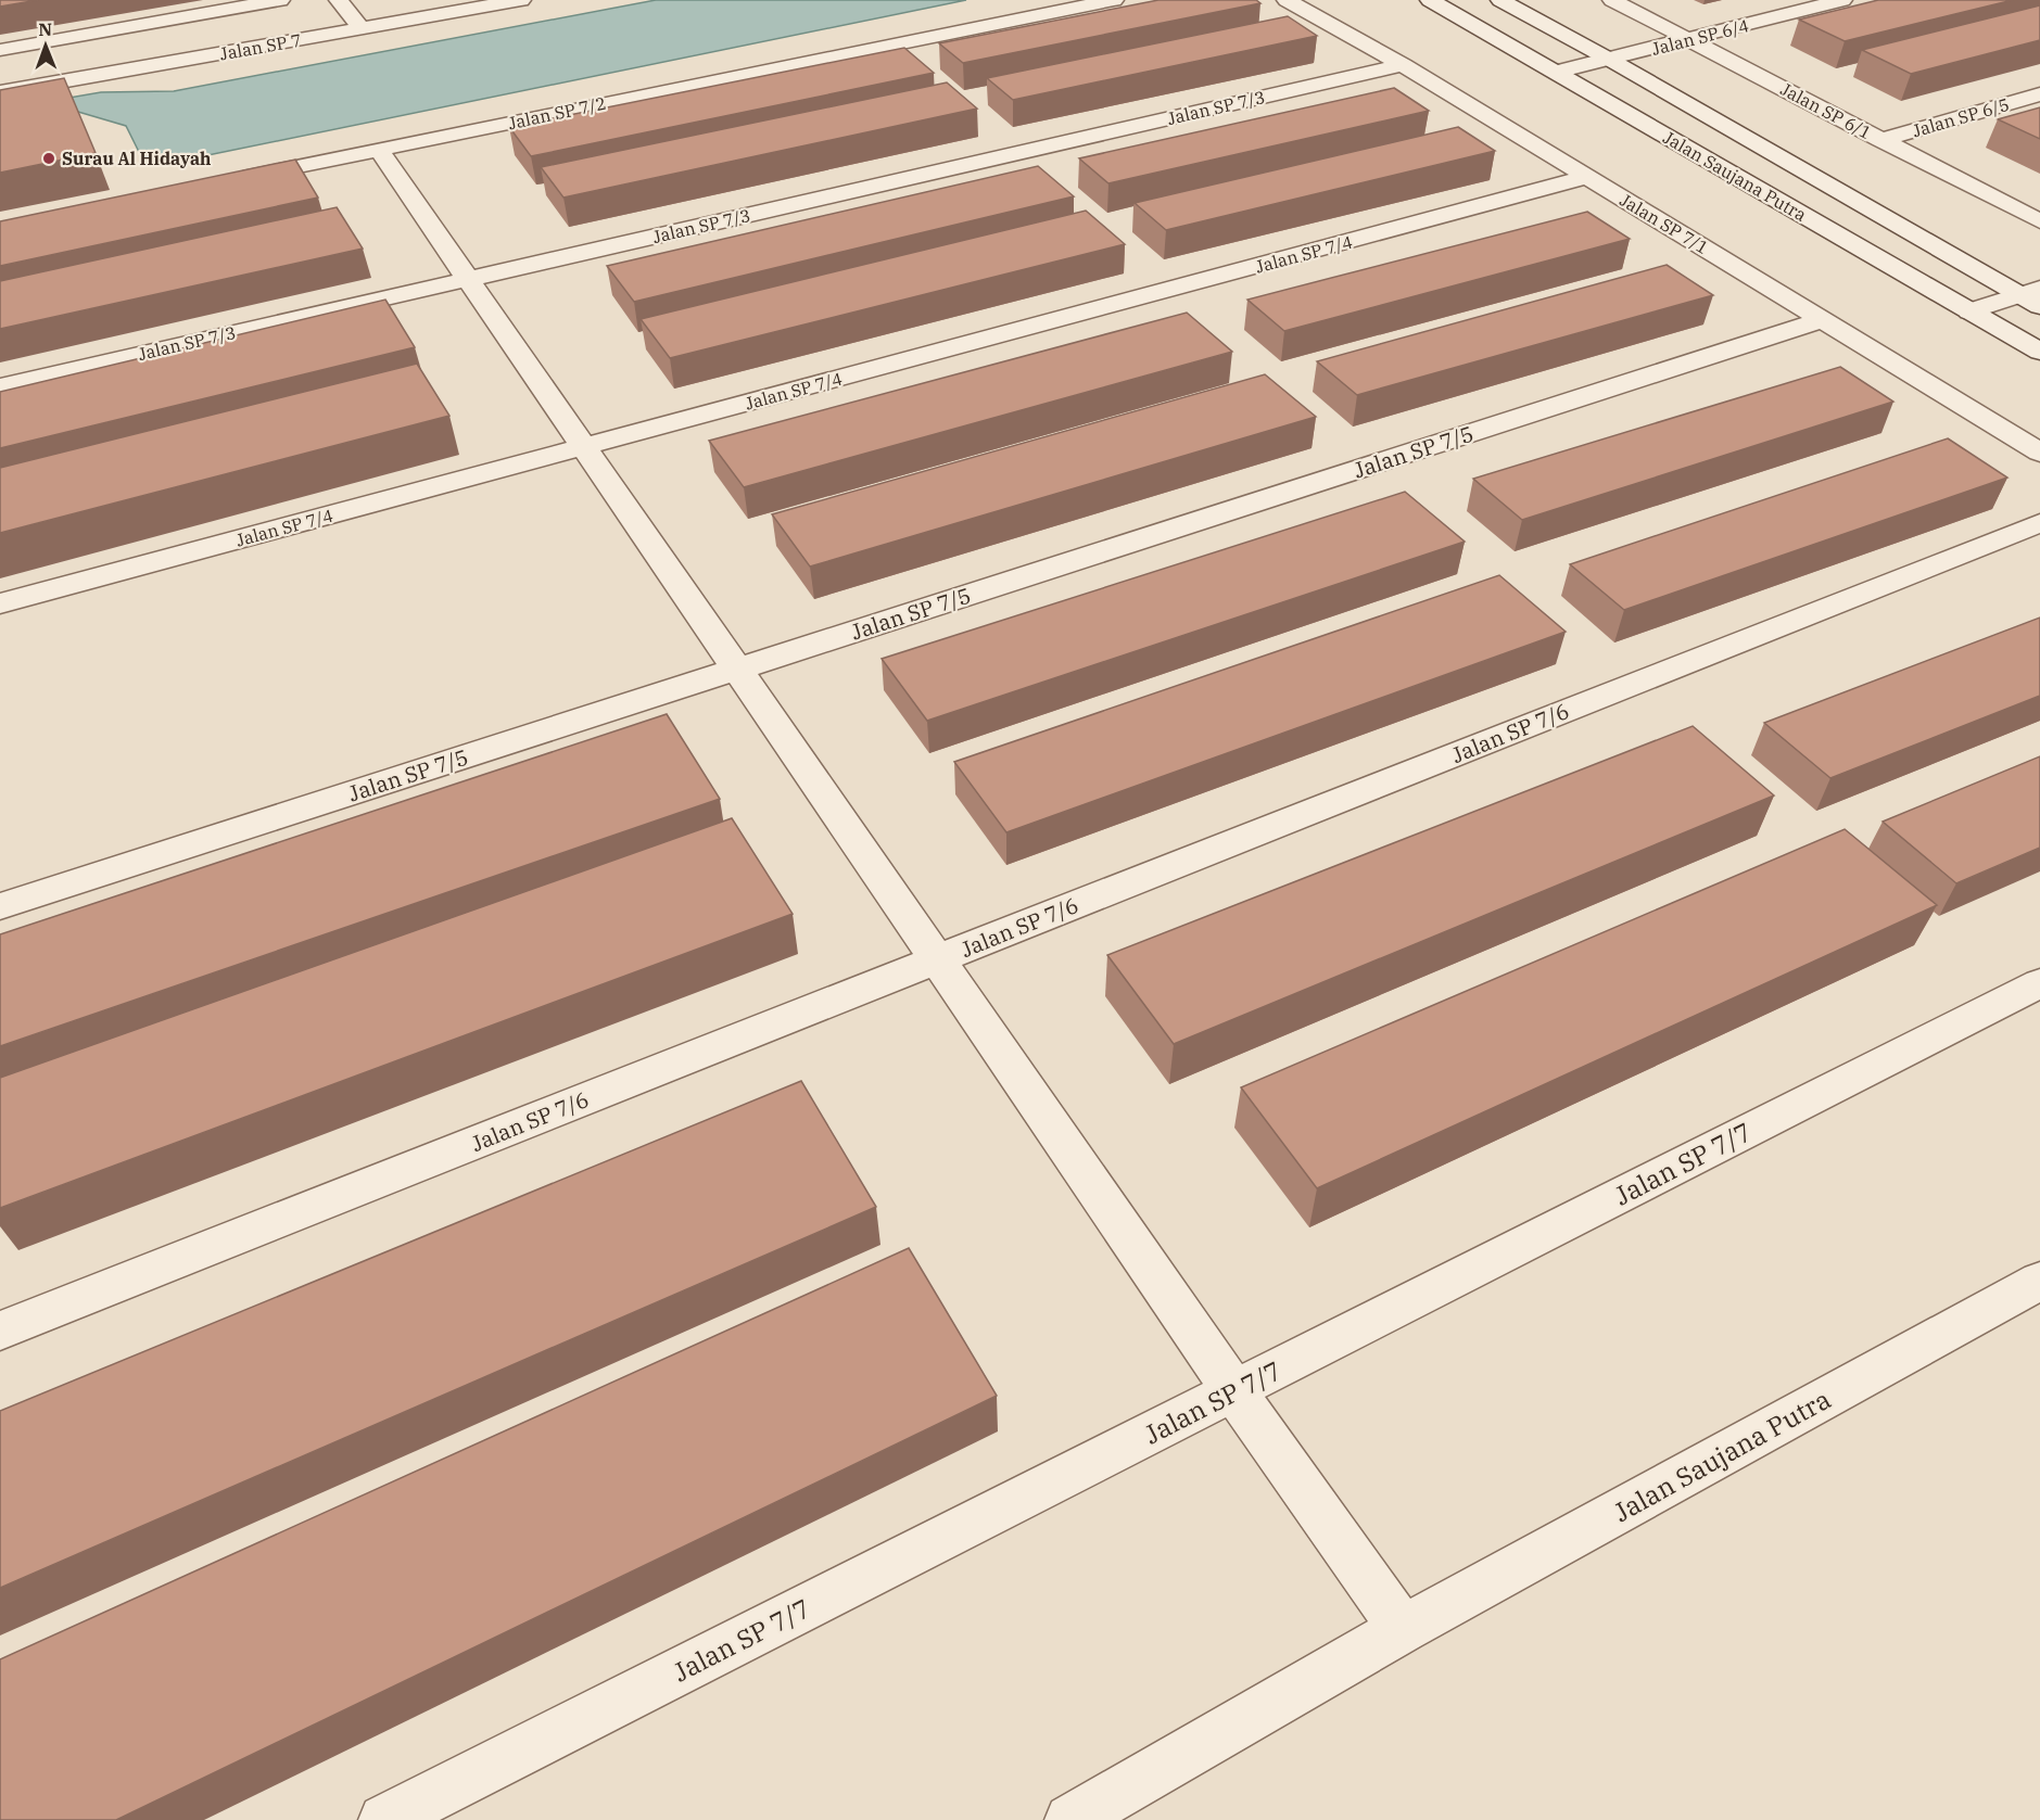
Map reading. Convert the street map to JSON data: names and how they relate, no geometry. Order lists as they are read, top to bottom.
{
  "streets": {
    "street": [
      "Jalan SP 6/4",
      "Jalan SP 7",
      "Jalan SP 7/3",
      "Jalan SP 6/1",
      "Jalan SP 7/2",
      "Jalan SP 6/5",
      "Jalan Saujana Putra",
      "Jalan SP 7/1",
      "Jalan SP 7/4",
      "Jalan SP 7/5",
      "Jalan SP 7/6",
      "Jalan SP 7/7"
    ]
  },
  "crossings": [
    ["Jalan SP 6/4", "Jalan SP 6/1"],
    ["Jalan SP 6/4", "Jalan Saujana Putra"],
    ["Jalan SP 7/3", "Jalan SP 7/1"],
    ["Jalan SP 6/1", "Jalan SP 6/5"],
    ["Jalan SP 7/1", "Jalan SP 7/4"],
    ["Jalan SP 7/1", "Jalan SP 7/5"]
  ],
  "places": ["Surau Al Hidayah"],
  "north": "top"
}
